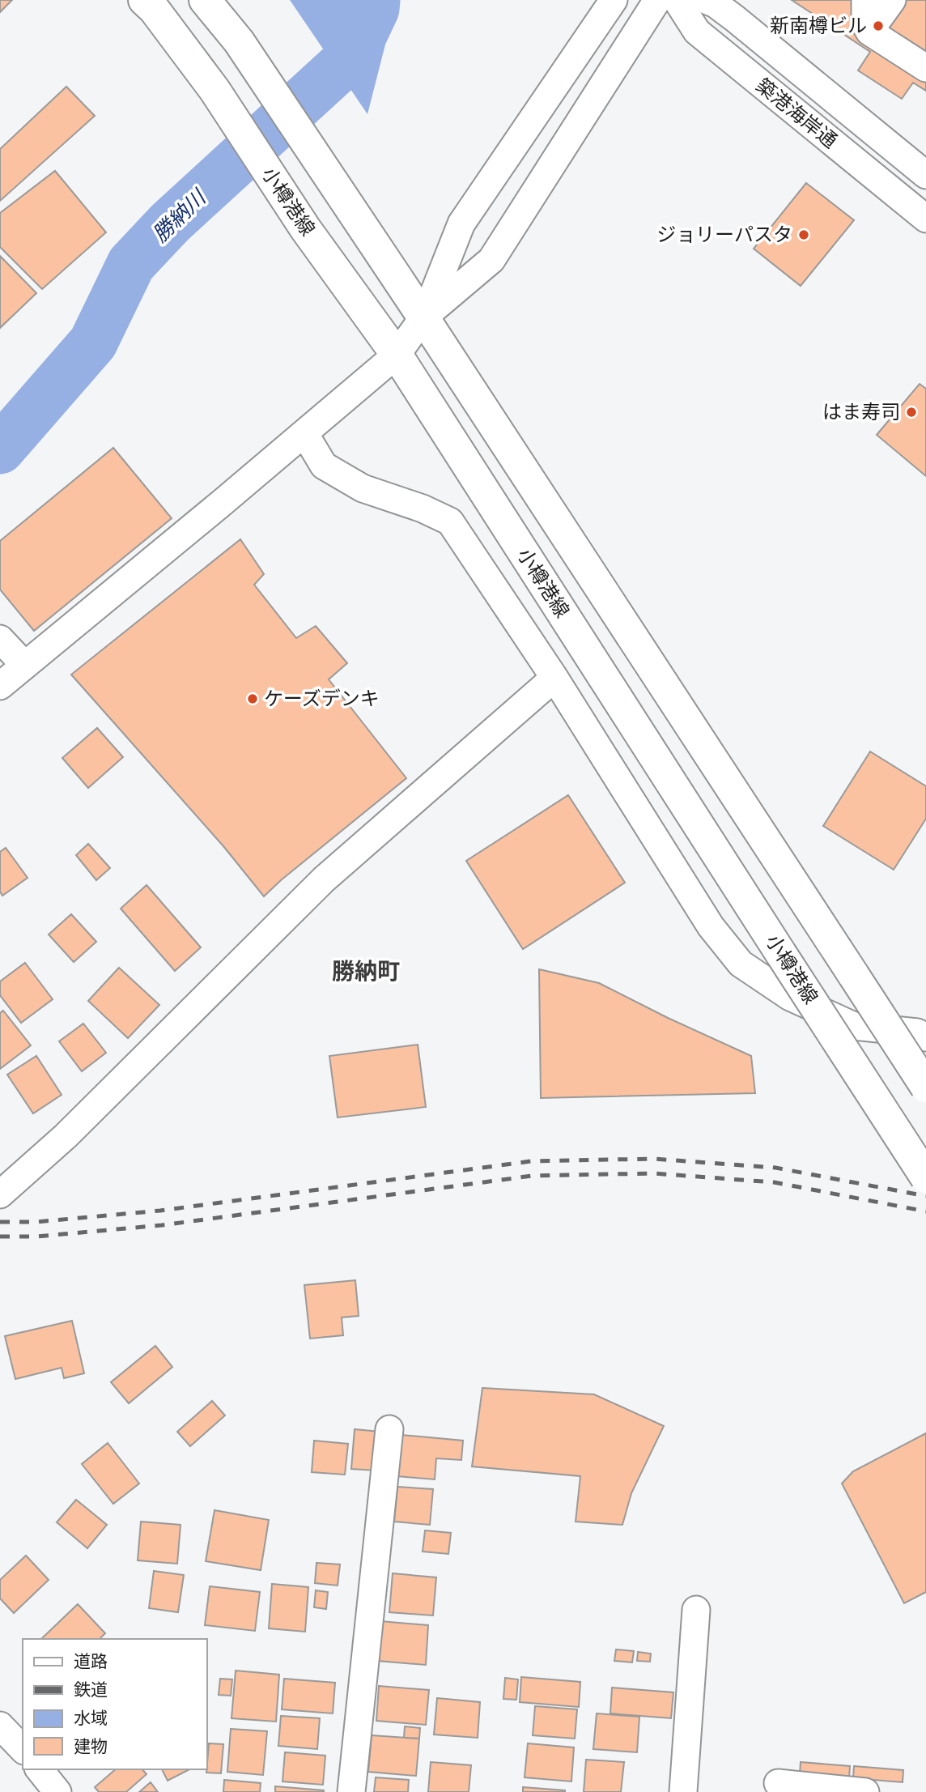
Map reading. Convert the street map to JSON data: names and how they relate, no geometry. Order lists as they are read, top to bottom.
{
  "streets": {
    "main road": ["小樽港線"],
    "street": ["築港海岸通"]
  },
  "districts": ["勝納町"],
  "water": ["勝納川"],
  "places": [
    "新南樽ビル",
    "ジョリーパスタ",
    "はま寿司",
    "ケーズデンキ"
  ],
  "legend": [
    "道路",
    "鉄道",
    "水域",
    "建物"
  ]
}
